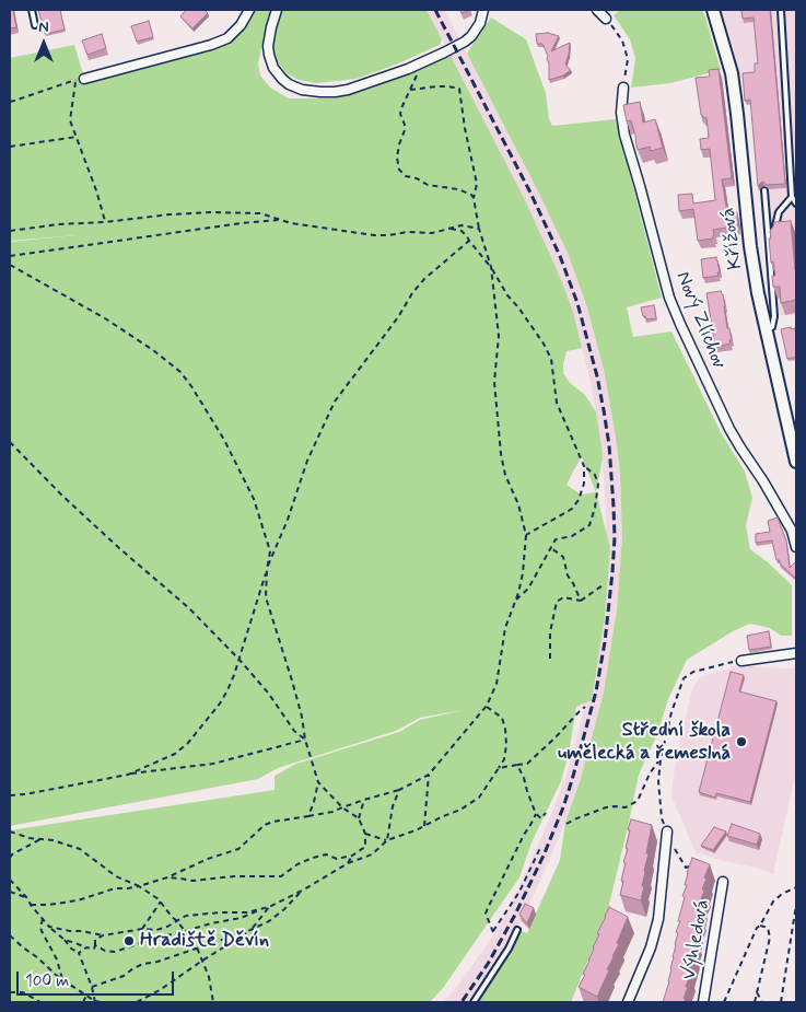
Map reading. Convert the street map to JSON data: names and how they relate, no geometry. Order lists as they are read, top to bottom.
{
  "streets": {
    "street": ["Křížová", "Nový Zlíchov", "Výhledová"]
  },
  "places": ["Střední škola umělecká a řemeslná", "Hradiště Děvín"],
  "scale_bar": "100 m",
  "north": "top"
}
